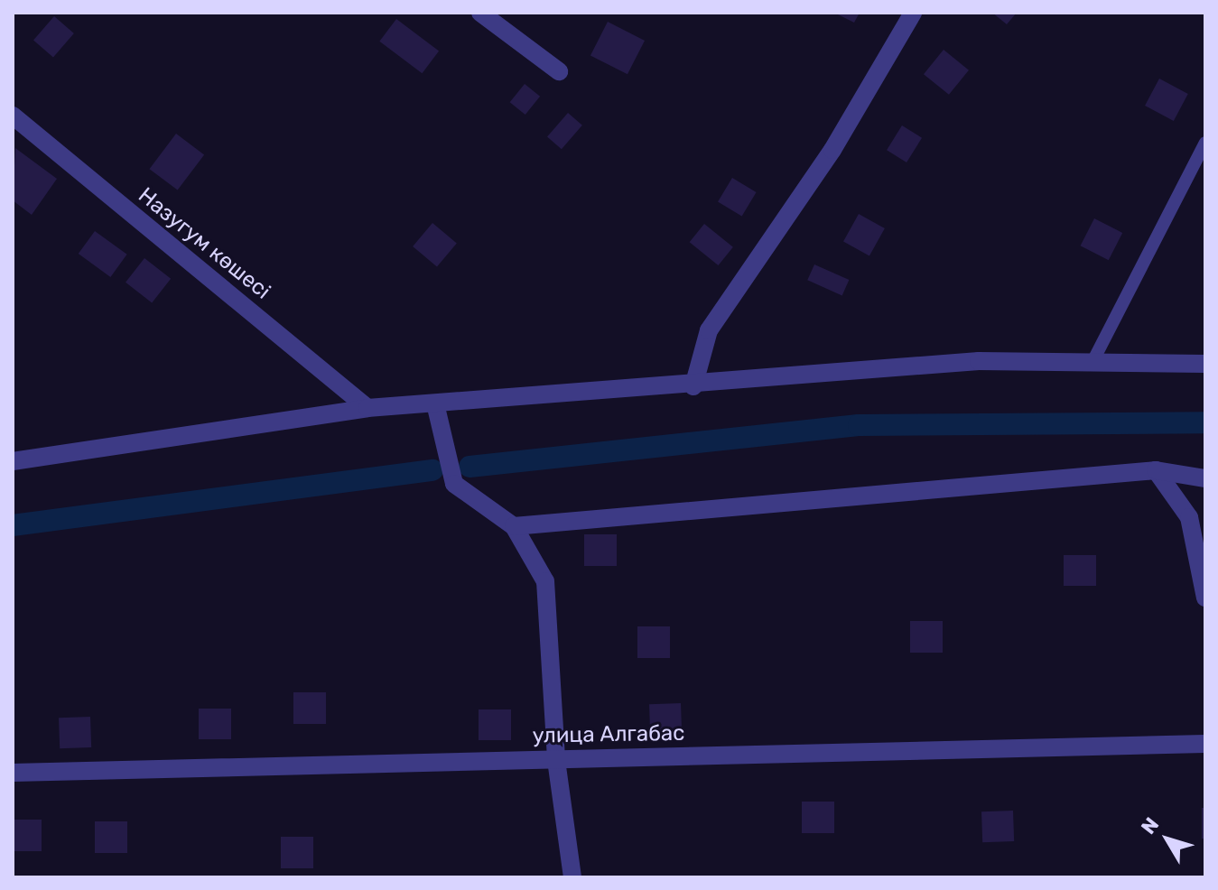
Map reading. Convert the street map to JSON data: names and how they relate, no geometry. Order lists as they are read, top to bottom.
{
  "streets": {
    "street": ["Назугум көшесі", "улица Алгабас"]
  },
  "north": "top left"
}
